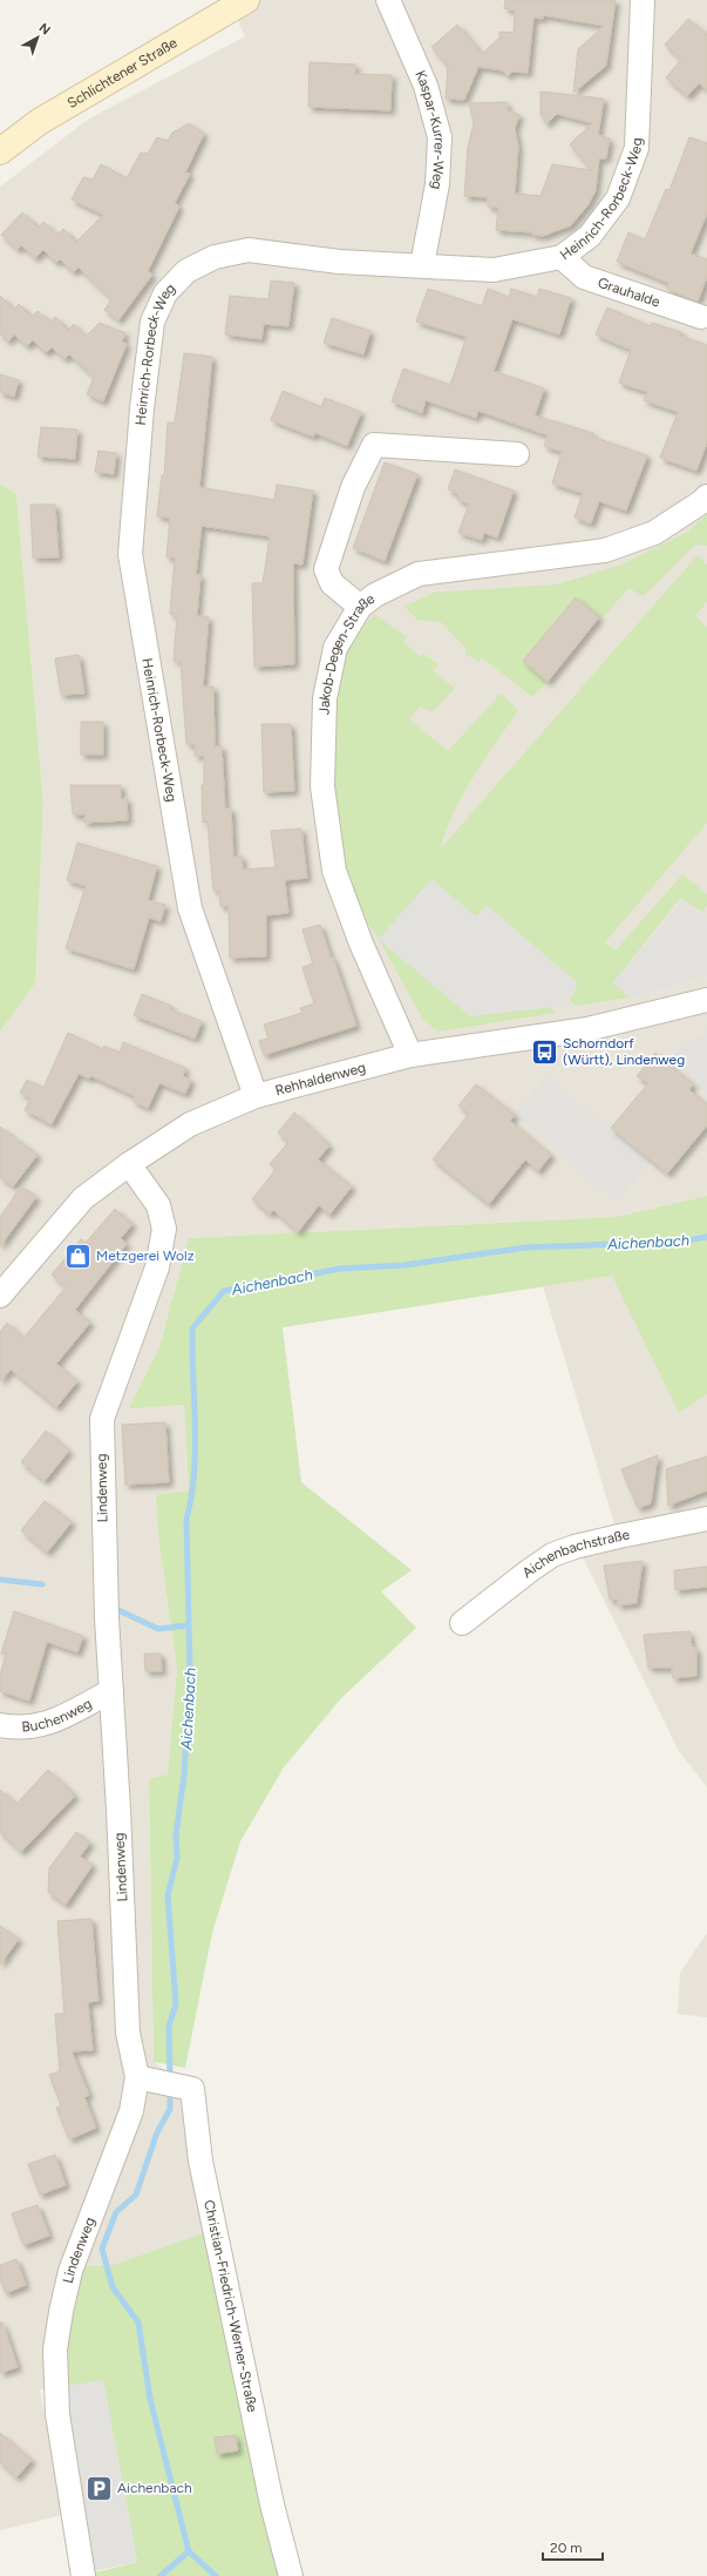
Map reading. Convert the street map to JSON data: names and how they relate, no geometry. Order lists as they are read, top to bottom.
{
  "streets": {
    "main road": ["Schlichtener Straße"],
    "street": [
      "Kaspar-Kurrer-Weg",
      "Heinrich-Rorbeck-Weg",
      "Grauhalde",
      "Jakob-Degen-Straße",
      "Rehhaldenweg",
      "Lindenweg",
      "Aichenbachstraße",
      "Buchenweg",
      "Christian-Friedrich-Werner-Straße"
    ]
  },
  "crossings": [
    ["Kaspar-Kurrer-Weg", "Heinrich-Rorbeck-Weg"],
    ["Heinrich-Rorbeck-Weg", "Grauhalde"],
    ["Heinrich-Rorbeck-Weg", "Rehhaldenweg"],
    ["Jakob-Degen-Straße", "Rehhaldenweg"],
    ["Rehhaldenweg", "Lindenweg"],
    ["Lindenweg", "Buchenweg"],
    ["Lindenweg", "Christian-Friedrich-Werner-Straße"]
  ],
  "water": ["Aichenbach"],
  "places": {
    "bus stop": ["Schorndorf (Württ), Lindenweg"],
    "shop": ["Metzgerei Wolz"],
    "parking": ["Aichenbach"]
  },
  "scale_bar": "20 m",
  "north": "top right"
}
